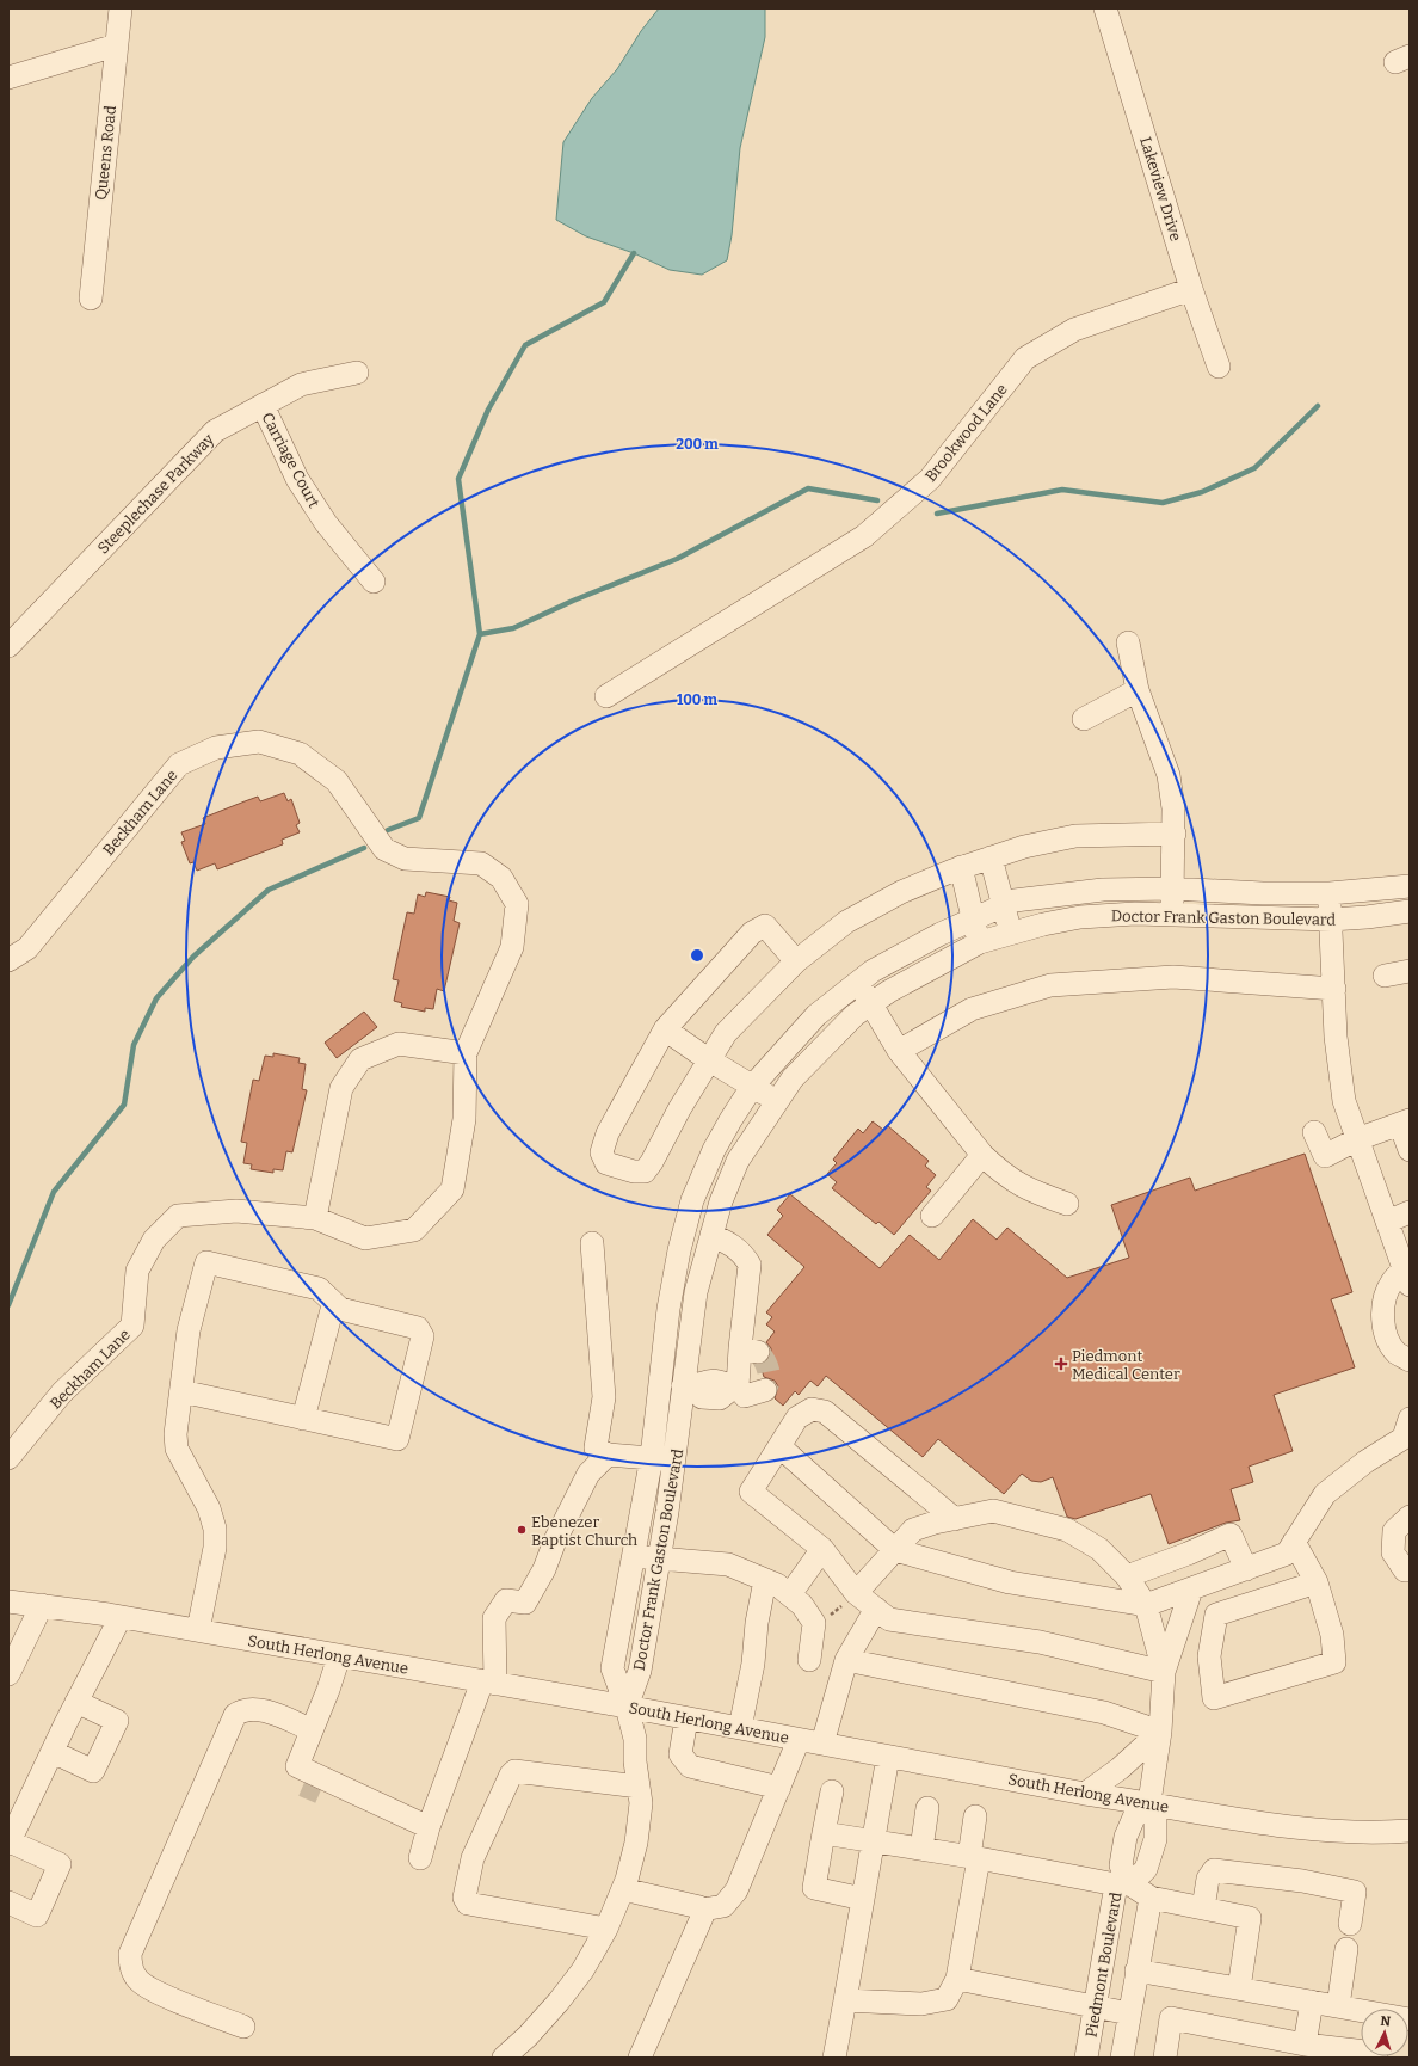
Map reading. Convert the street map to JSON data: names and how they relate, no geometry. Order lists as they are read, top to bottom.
{
  "streets": {
    "street": [
      "Queens Road",
      "Lakeview Drive",
      "Brookwood Lane",
      "Carriage Court",
      "Steeplechase Parkway",
      "Beckham Lane",
      "Doctor Frank Gaston Boulevard",
      "South Herlong Avenue",
      "Piedmont Boulevard"
    ]
  },
  "crossings": [
    ["Lakeview Drive", "Brookwood Lane"],
    ["Carriage Court", "Steeplechase Parkway"],
    ["Doctor Frank Gaston Boulevard", "South Herlong Avenue"],
    ["South Herlong Avenue", "Piedmont Boulevard"]
  ],
  "places": {
    "health": ["Piedmont Medical Center"],
    "other": ["Ebenezer Baptist Church"]
  },
  "north": "top",
  "rings": ["200 m", "100 m"]
}
